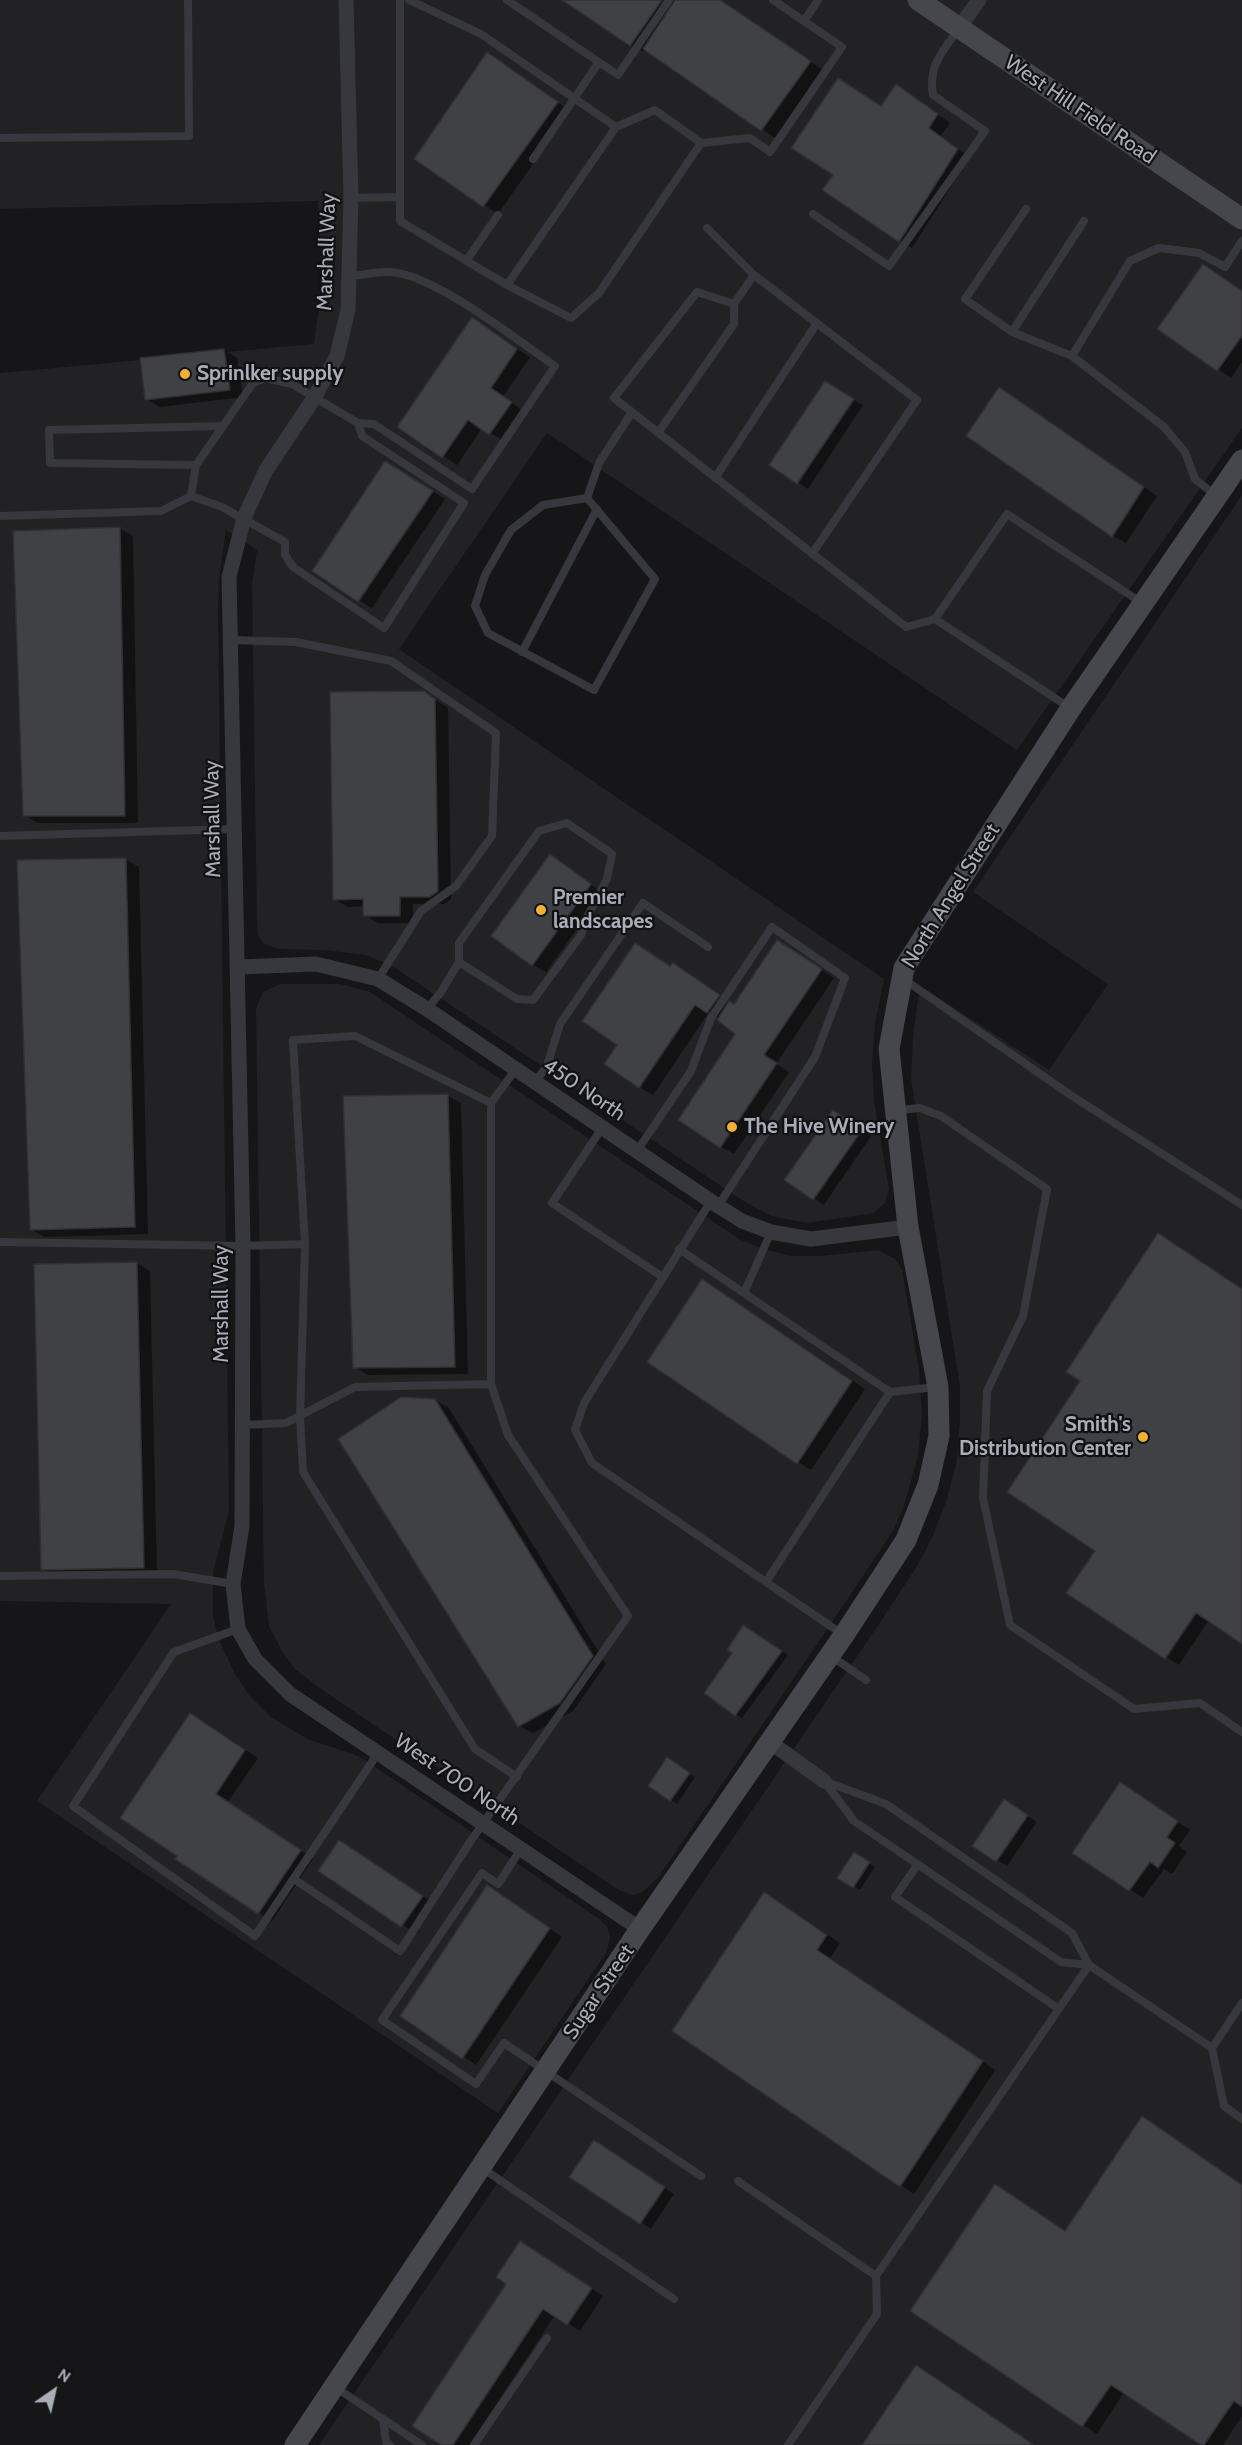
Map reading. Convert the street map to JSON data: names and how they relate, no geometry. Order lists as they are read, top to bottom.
{
  "streets": {
    "street": [
      "West Hill Field Road",
      "Marshall Way",
      "North Angel Street",
      "450 North",
      "West 700 North",
      "Sugar Street"
    ]
  },
  "crossings": [
    ["Marshall Way", "450 North"],
    ["Marshall Way", "West 700 North"],
    ["North Angel Street", "450 North"],
    ["North Angel Street", "Sugar Street"],
    ["West 700 North", "Sugar Street"]
  ],
  "places": [
    "Sprinlker supply",
    "Premier landscapes",
    "The Hive Winery",
    "Smith's Distribution Center"
  ],
  "north": "top right"
}
